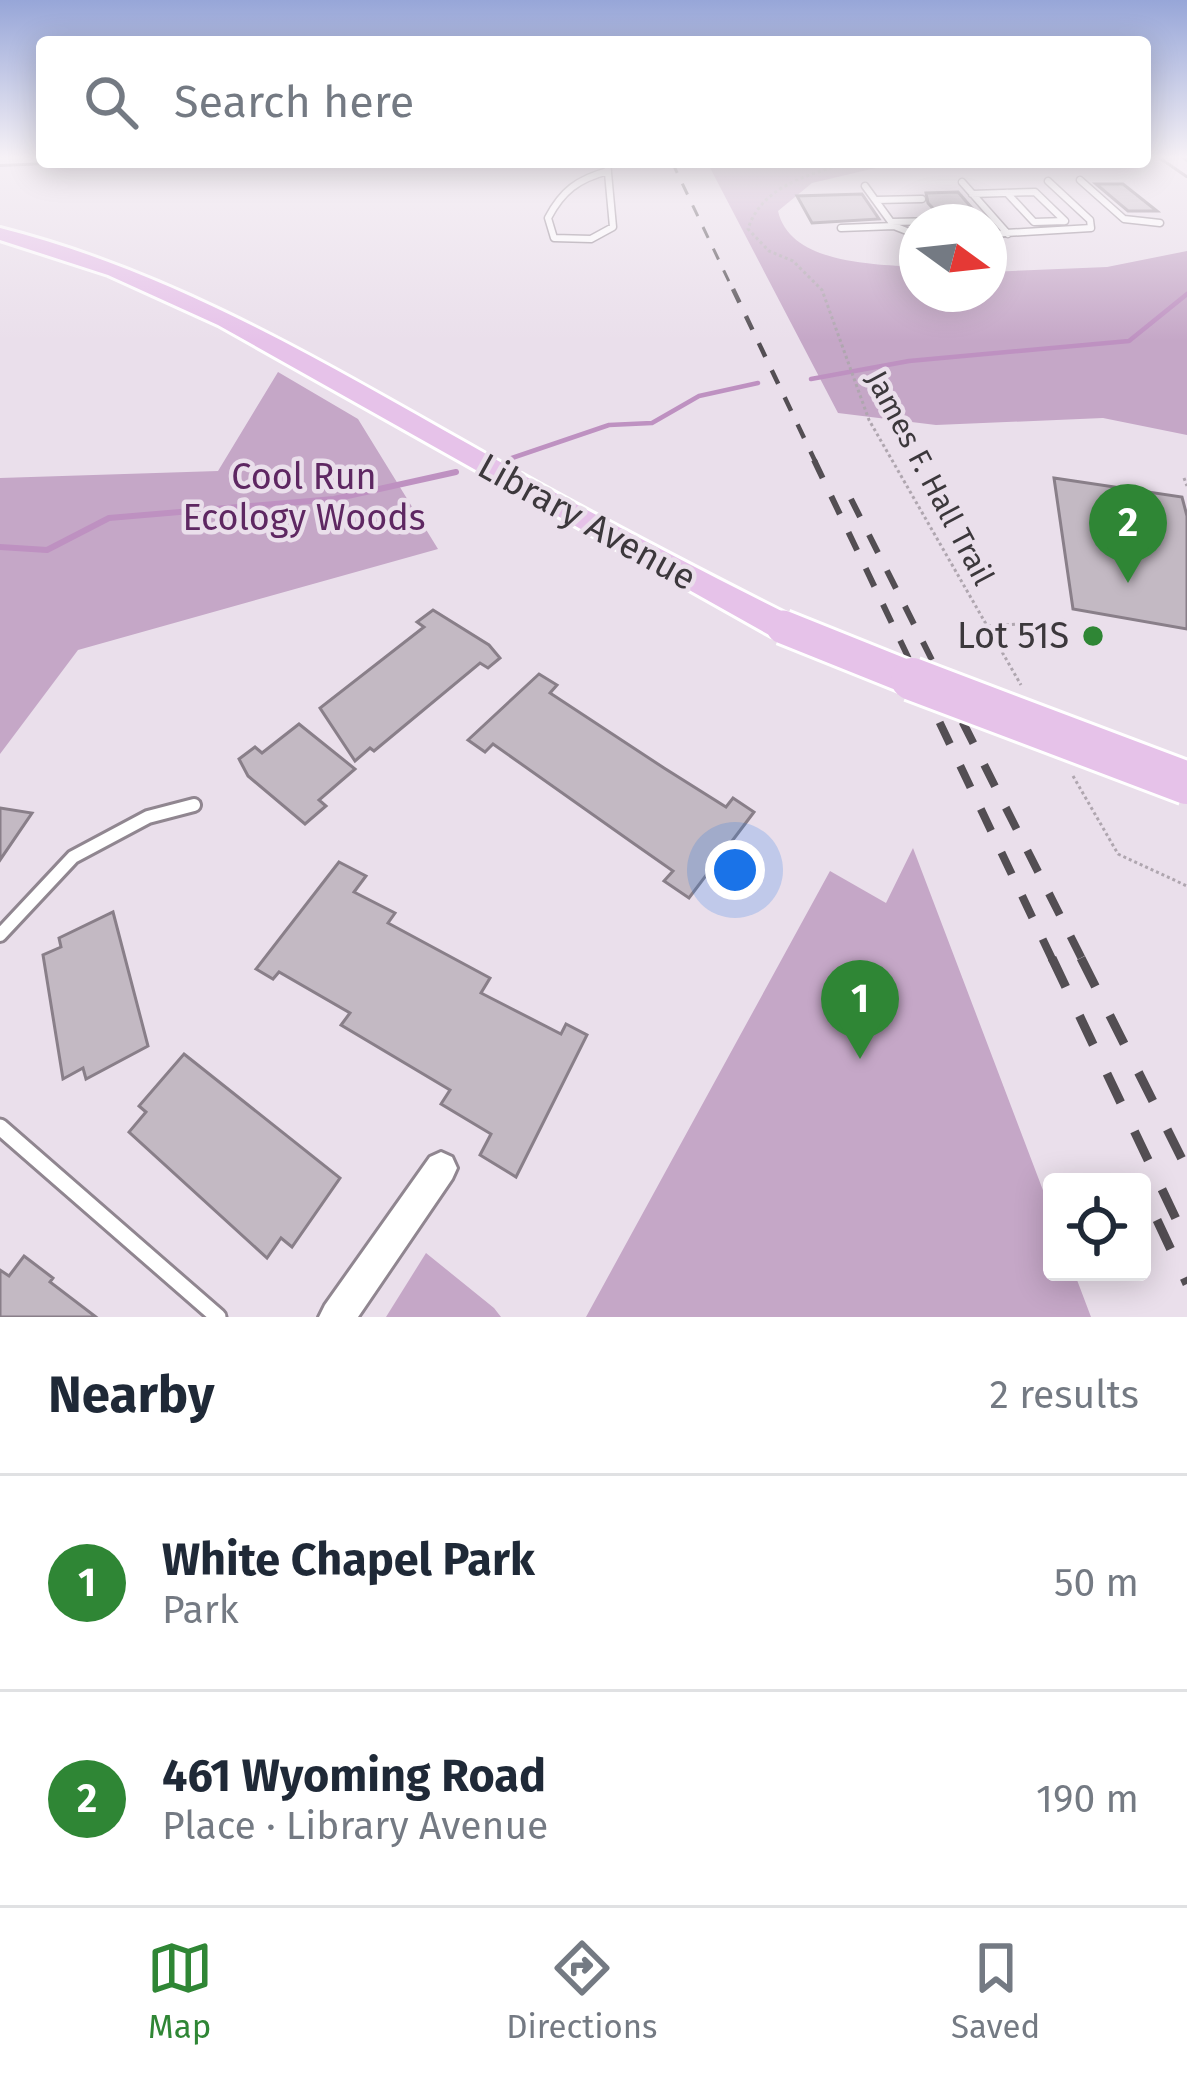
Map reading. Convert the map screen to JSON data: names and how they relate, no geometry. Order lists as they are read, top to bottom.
{
  "streets": {
    "main road": ["Library Avenue"],
    "path": ["James F. Hall Trail"]
  },
  "parks": ["Cool Run Ecology Woods"],
  "places": ["Lot 51S"],
  "north": "right",
  "page": {
    "search": "Search here",
    "pins": ["2", "1"],
    "heading": ["Nearby", "2 results"],
    "list": [
      {
        "mark": "1",
        "name": "White Chapel Park",
        "note": "Park",
        "value": "50 m"
      },
      {
        "mark": "2",
        "name": "461 Wyoming Road",
        "note": "Place · Library Avenue",
        "value": "190 m"
      }
    ],
    "nav": ["Map", "Directions", "Saved"]
  }
}
